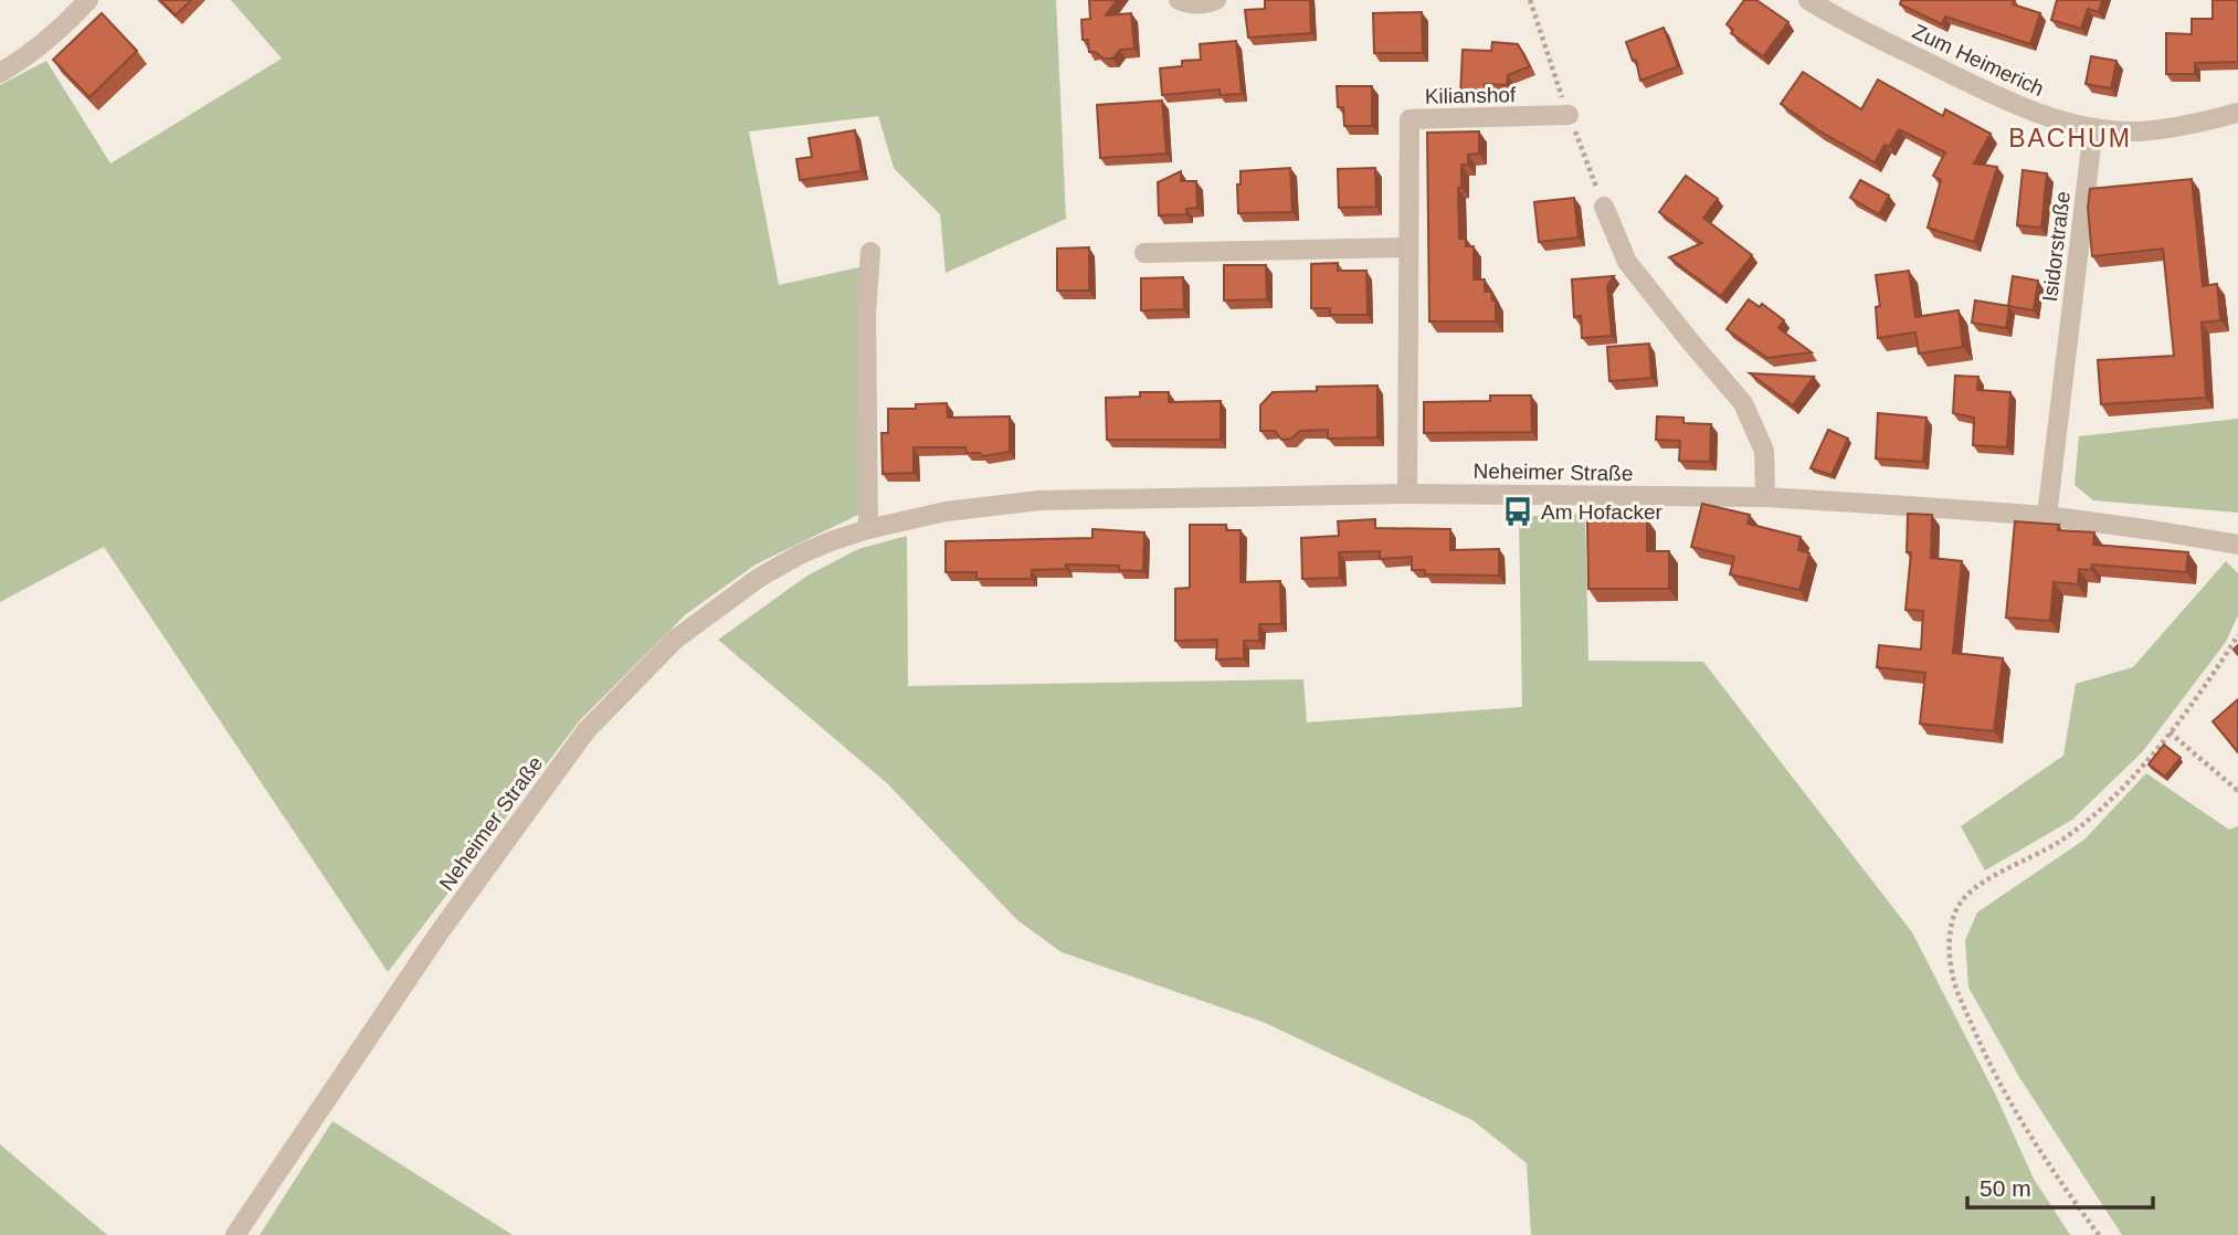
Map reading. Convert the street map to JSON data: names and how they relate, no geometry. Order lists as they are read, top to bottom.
{
  "streets": {
    "street": [
      "Zum Heimerich",
      "Kilianshof",
      "Isidorstraße",
      "Neheimer Straße"
    ]
  },
  "crossings": [
    ["Zum Heimerich", "Isidorstraße"],
    ["Kilianshof", "Neheimer Straße"],
    ["Isidorstraße", "Neheimer Straße"]
  ],
  "districts": ["BACHUM"],
  "places": {
    "bus stop": ["Am Hofacker"]
  },
  "scale_bar": "50 m"
}
